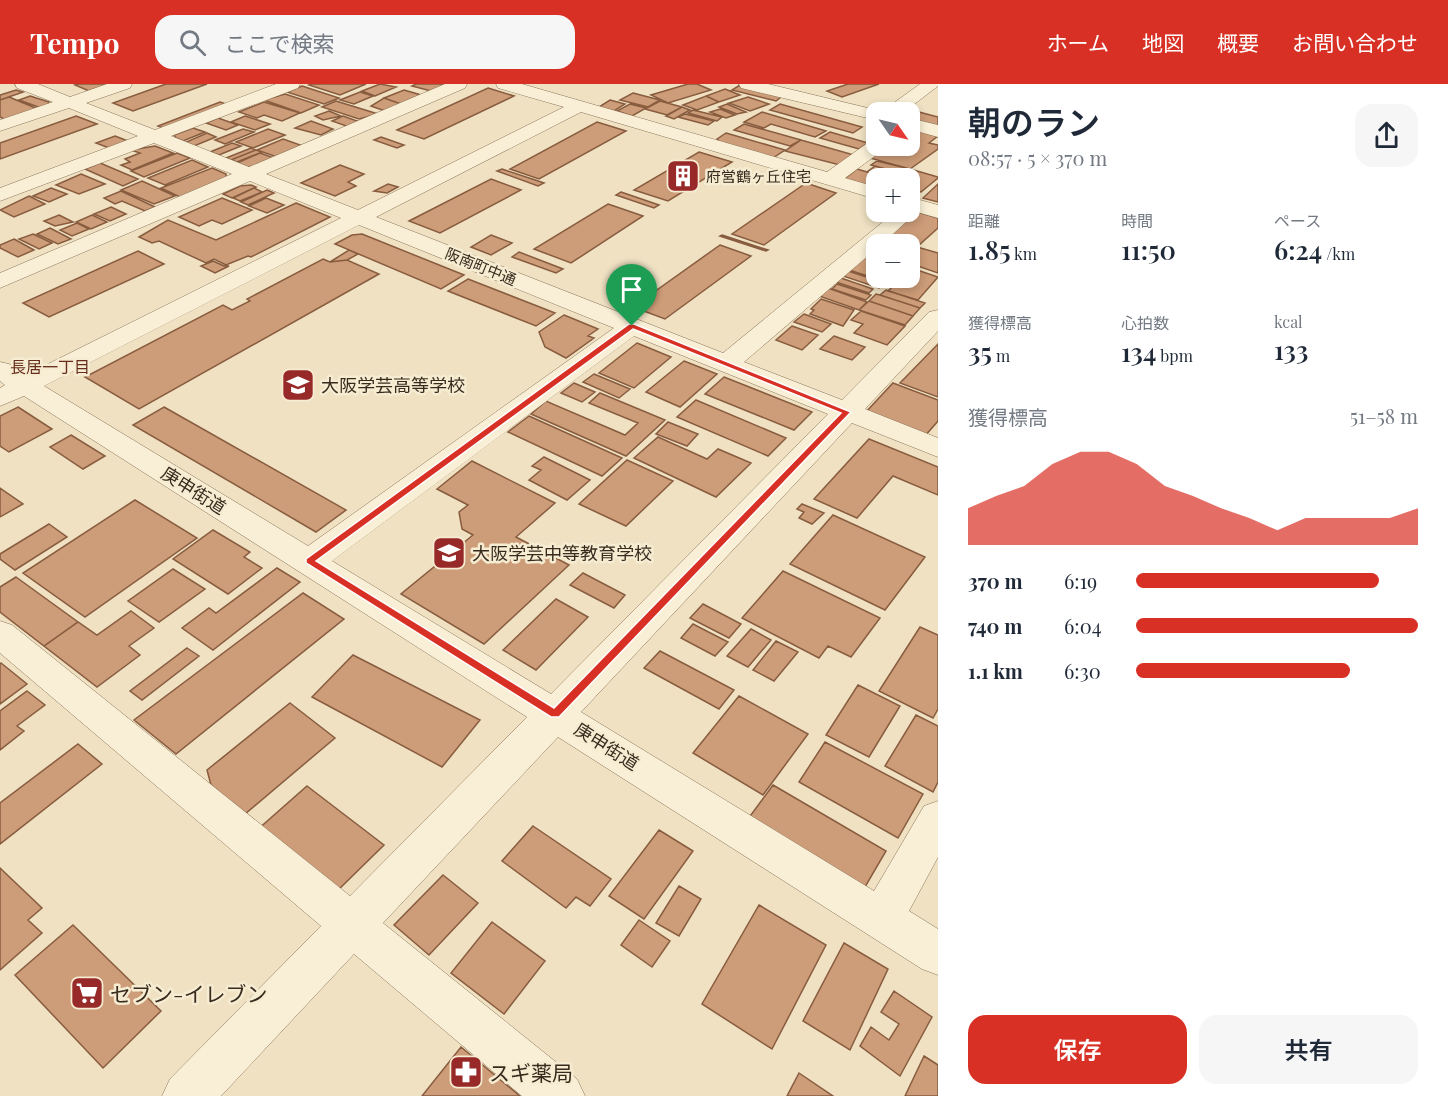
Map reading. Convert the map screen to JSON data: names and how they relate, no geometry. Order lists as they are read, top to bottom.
{
  "streets": {
    "street": ["阪南町中通", "庚申街道"]
  },
  "districts": ["長居一丁目"],
  "places": {
    "building": ["府営鶴ヶ丘住宅"],
    "school or university": ["大阪学芸高等学校", "大阪学芸中等教育学校"],
    "supermarket": ["セブン-イレブン"],
    "pharmacy": ["スギ薬局"]
  },
  "north": "bottom right",
  "page": {
    "header": "Tempo",
    "search": "ここで検索",
    "nav": [
      "ホーム",
      "地図",
      "概要",
      "お問い合わせ"
    ],
    "heading": ["朝のラン", "08:57 · 5 × 370 m"],
    "map_buttons": ["+", "−"],
    "stats": [
      ["距離", "1.85 km"],
      ["時間", "11:50"],
      ["ペース", "6:24 /km"],
      ["獲得標高", "35 m"],
      ["心拍数", "134 bpm"],
      ["kcal", "133"]
    ],
    "chart": ["獲得標高", "51–58 m"],
    "list": [
      {
        "name": "370 m",
        "note": "6:19"
      },
      {
        "name": "740 m",
        "note": "6:04"
      },
      {
        "name": "1.1 km",
        "note": "6:30"
      }
    ],
    "buttons": ["保存", "共有"]
  }
}
